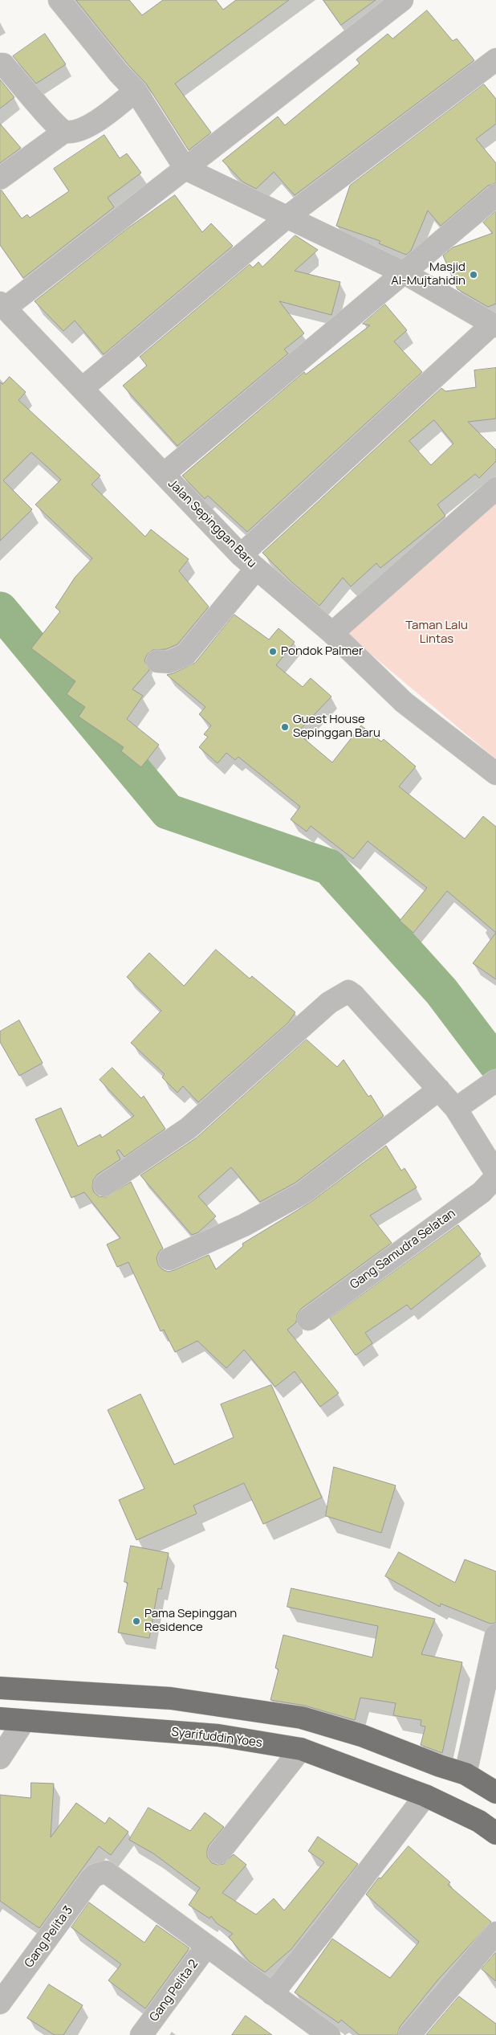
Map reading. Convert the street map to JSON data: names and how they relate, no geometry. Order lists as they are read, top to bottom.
{
  "streets": {
    "highway": ["Syarifuddin Yoes"],
    "street": [
      "Jalan Sepinggan Baru",
      "Gang Samudra Selatan",
      "Gang Pelita 3",
      "Gang Pelita 2"
    ]
  },
  "crossings": [
    ["Gang Pelita 3", "Gang Pelita 2"]
  ],
  "parks": ["Taman Lalu Lintas"],
  "places": [
    "Masjid Al-Mujtahidin",
    "Pondok Palmer",
    "Guest House Sepinggan Baru",
    "Pama Sepinggan Residence"
  ]
}
